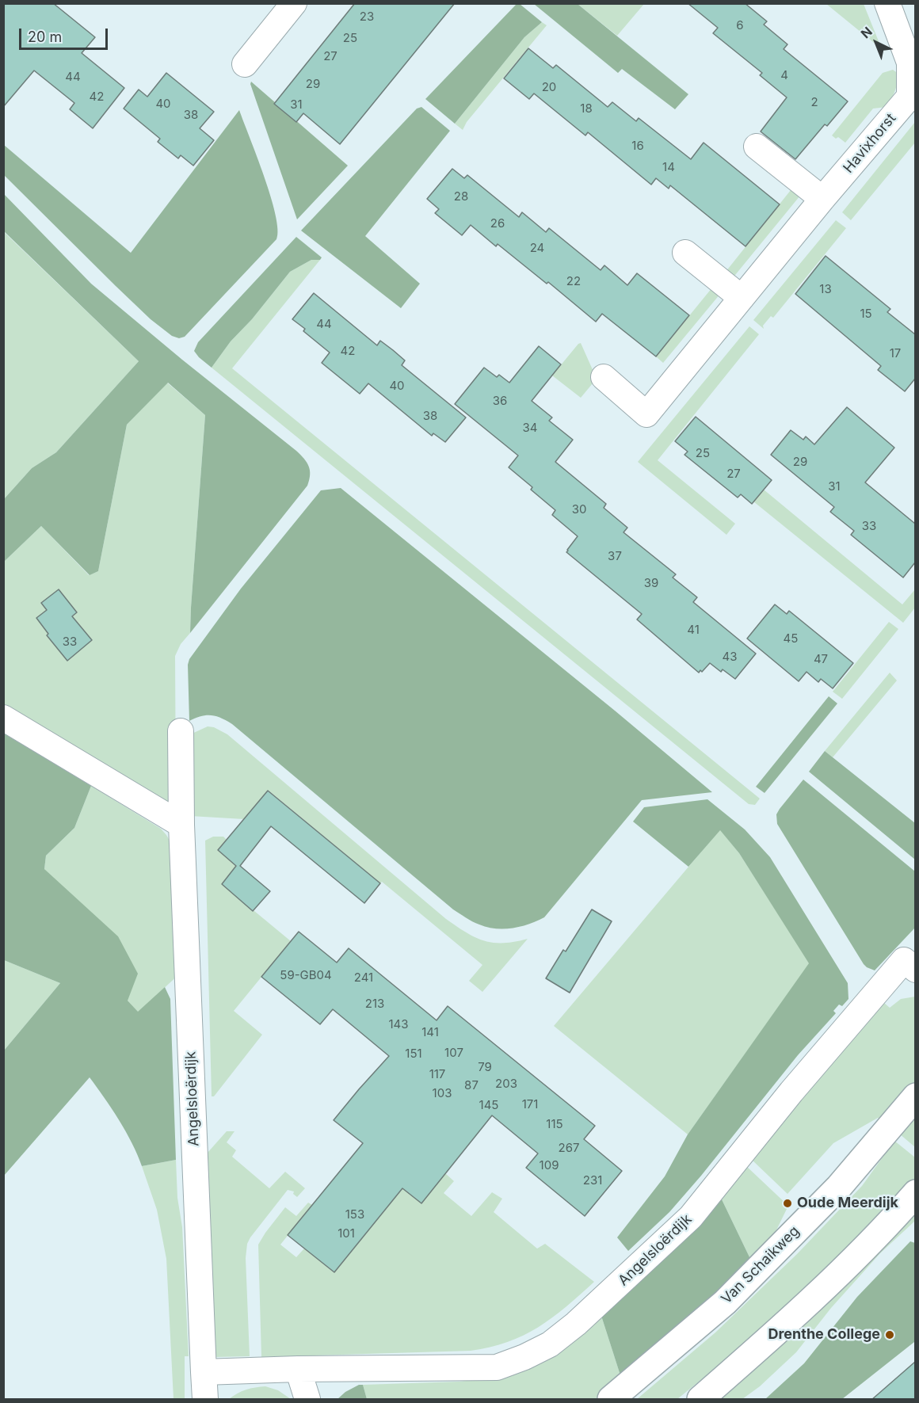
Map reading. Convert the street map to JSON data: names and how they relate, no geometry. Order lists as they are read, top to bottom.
{
  "streets": {
    "street": ["Havixhorst", "Angelsloërdijk", "Van Schaikweg"]
  },
  "places": ["Oude Meerdijk", "Drenthe College"],
  "house_numbers": [
    "23",
    "6",
    "25",
    "27",
    "4",
    "44",
    "29",
    "20",
    "42",
    "2",
    "40",
    "31",
    "18",
    "38",
    "16",
    "14",
    "28",
    "26",
    "24",
    "22",
    "13",
    "15",
    "44",
    "42",
    "17",
    "40",
    "36",
    "38",
    "34",
    "25",
    "29",
    "27",
    "31",
    "30",
    "33",
    "37",
    "39",
    "41",
    "45",
    "33",
    "43",
    "47",
    "59-GB04",
    "241",
    "213",
    "143",
    "141",
    "107",
    "151",
    "79",
    "117",
    "203",
    "87",
    "103",
    "171",
    "145",
    "115",
    "267",
    "109",
    "231",
    "153",
    "101"
  ],
  "scale_bar": "20 m",
  "north": "top left"
}
